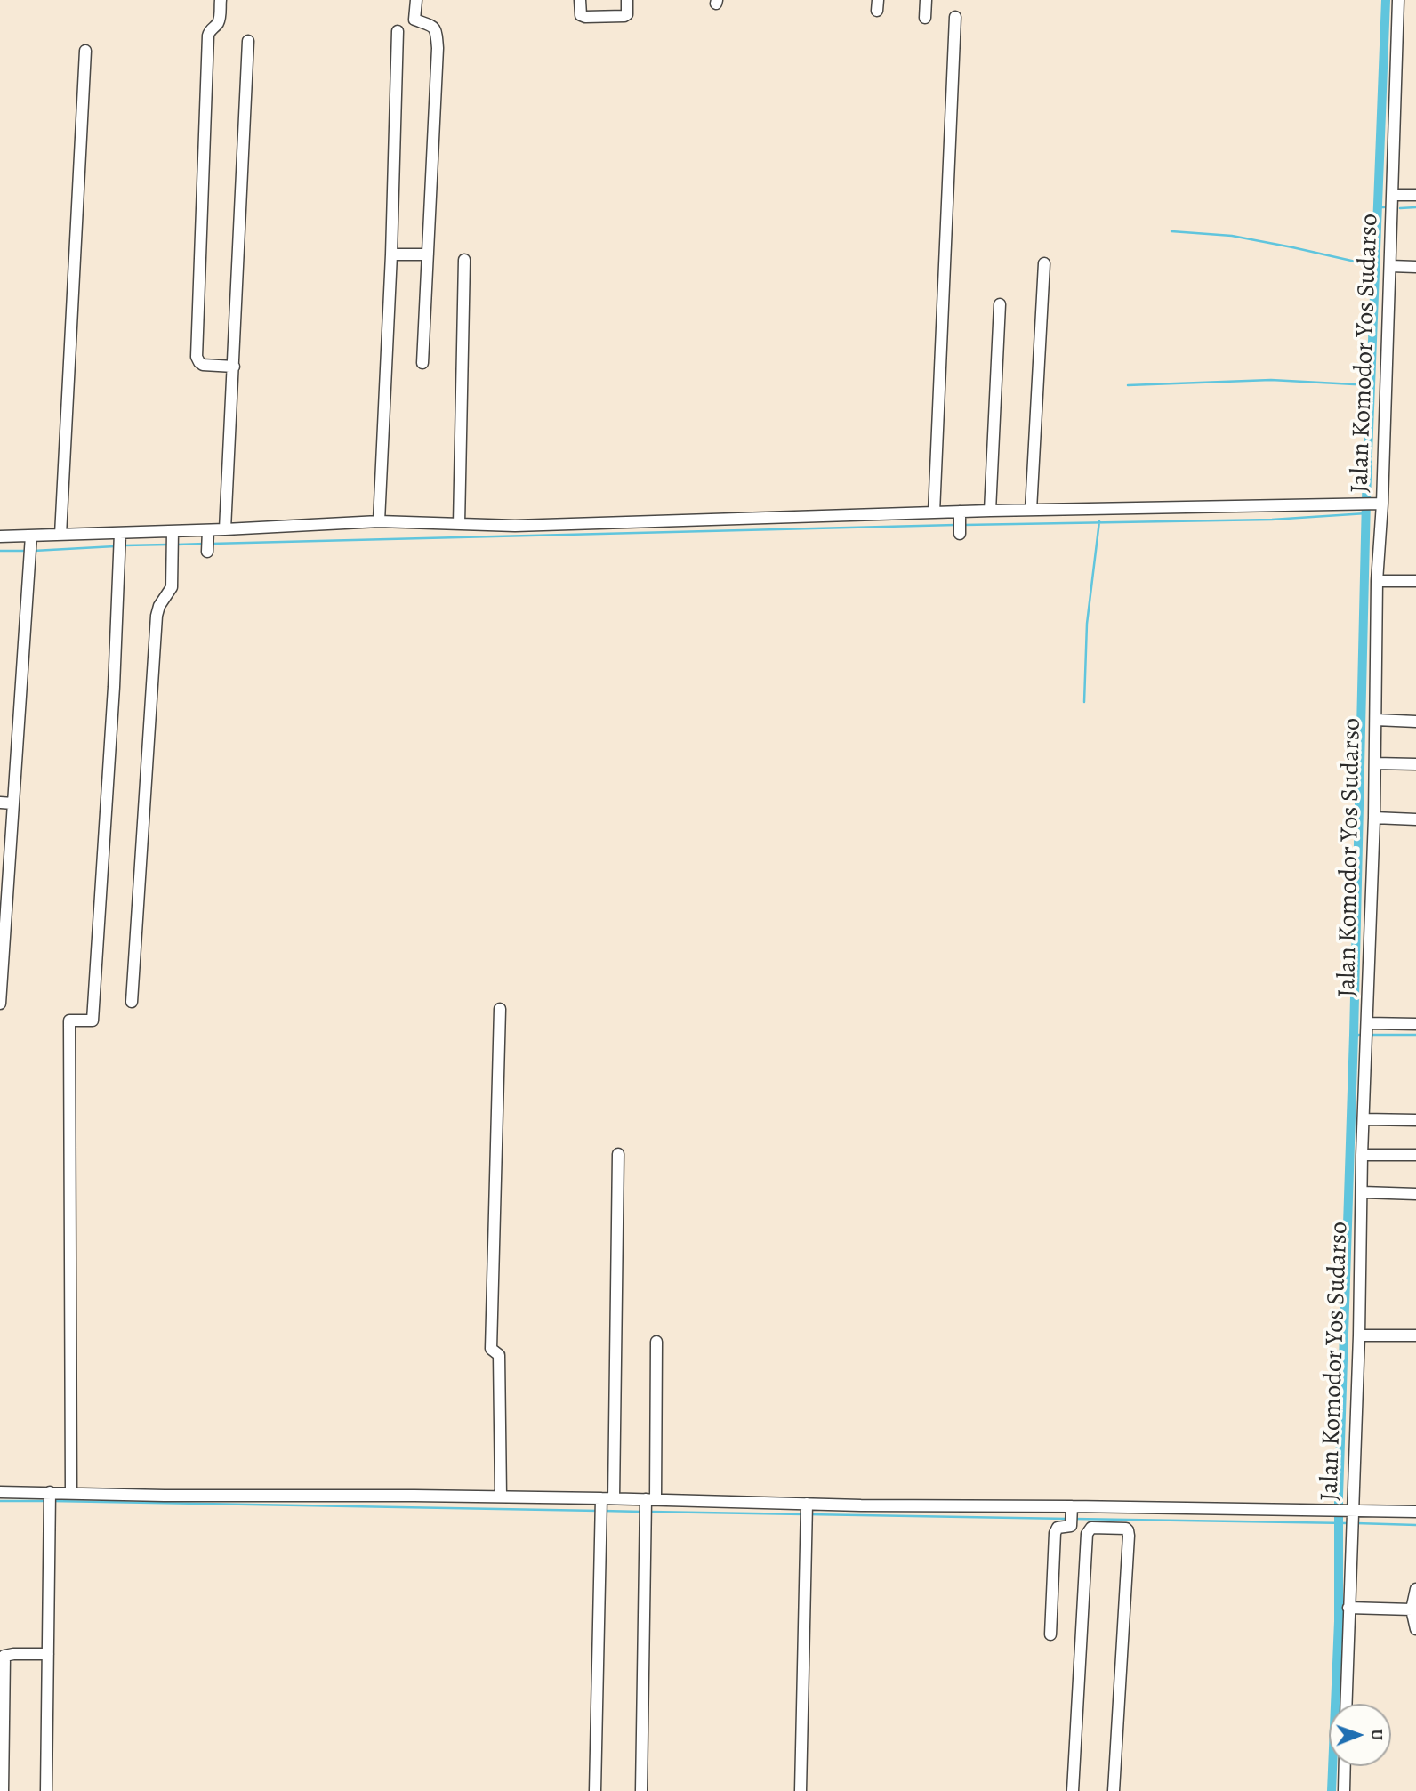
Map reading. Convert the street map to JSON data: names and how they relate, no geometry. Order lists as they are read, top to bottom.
{
  "streets": {
    "street": ["Jalan Komodor Yos Sudarso"]
  },
  "north": "right"
}
